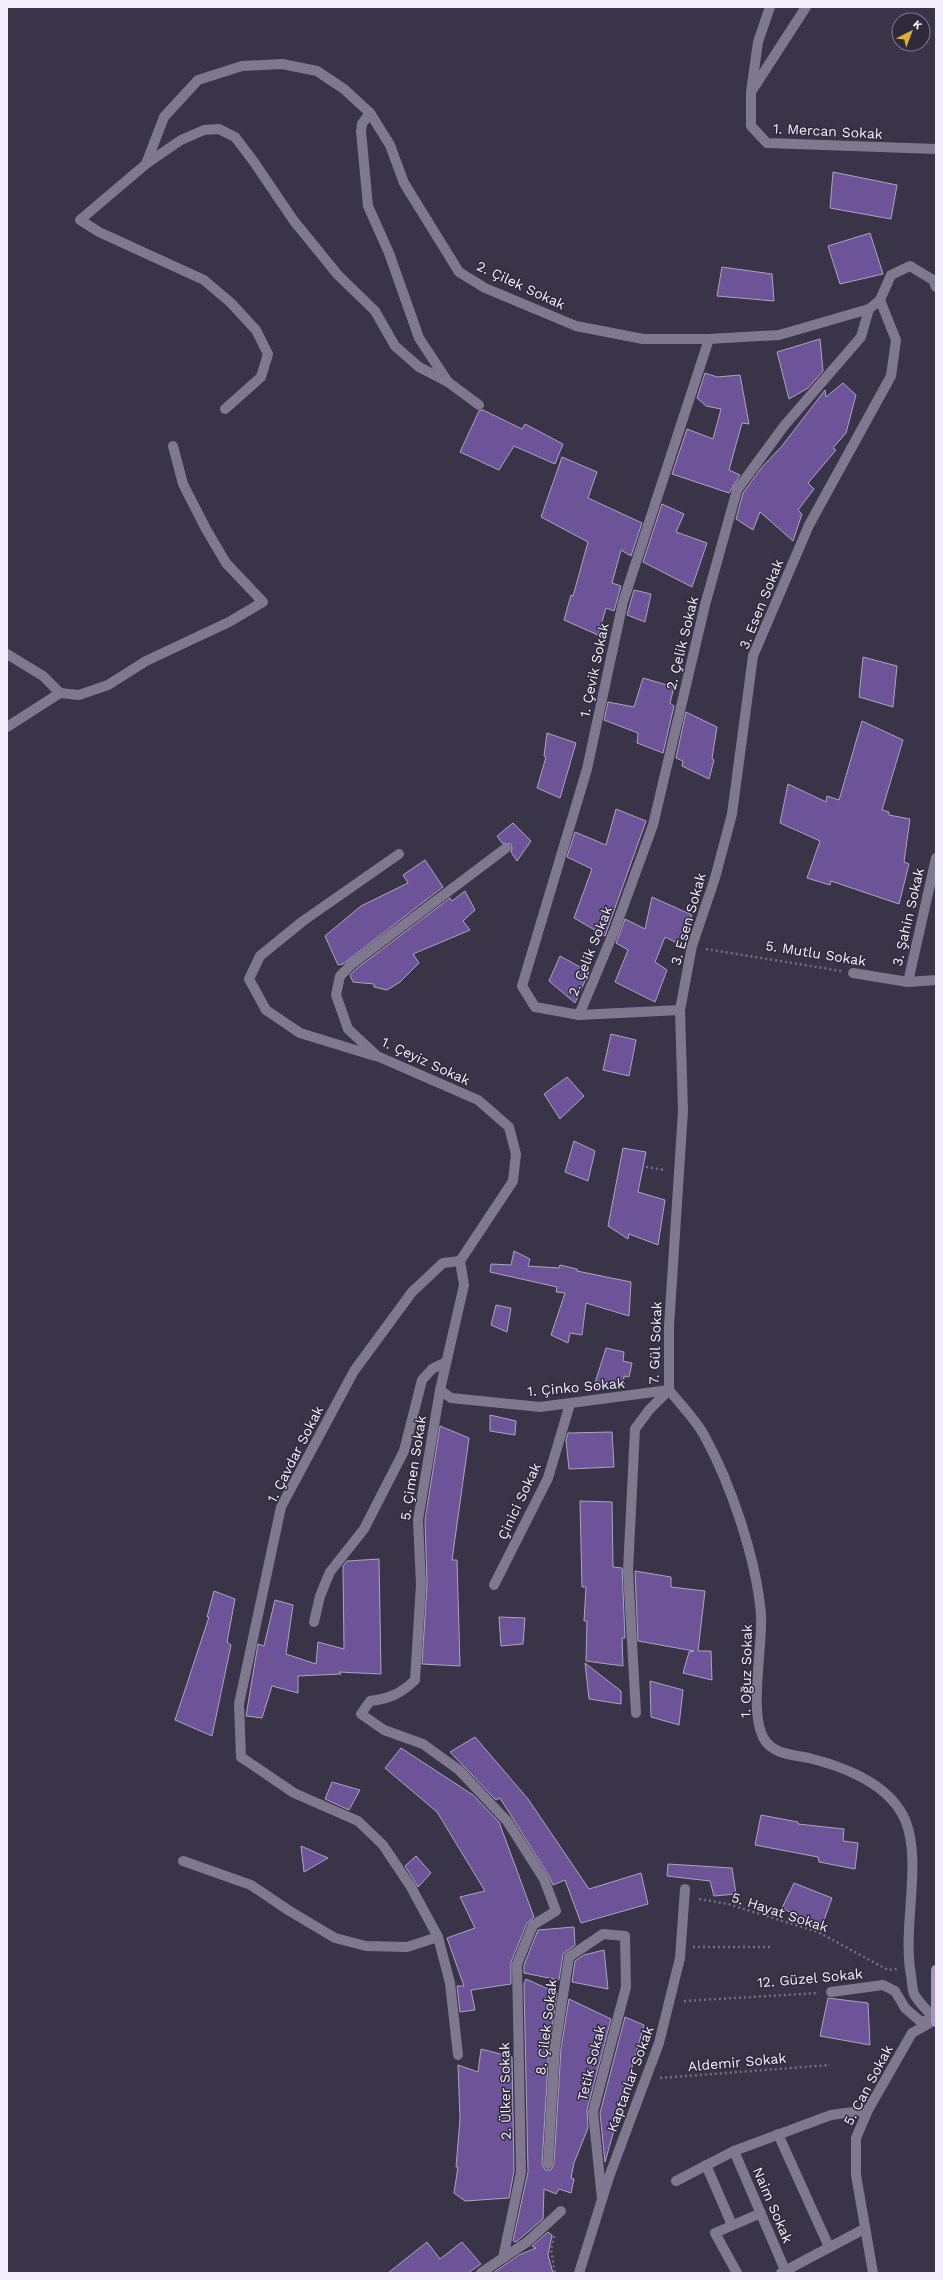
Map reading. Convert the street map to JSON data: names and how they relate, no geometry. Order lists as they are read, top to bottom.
{
  "streets": {
    "street": [
      "1. Mercan Sokak",
      "2. Çilek Sokak",
      "3. Esen Sokak",
      "2. Çelik Sokak",
      "1. Çevik Sokak",
      "3. Şahin Sokak",
      "5. Mutlu Sokak",
      "1. Çeyiz Sokak",
      "7. Gül Sokak",
      "1. Çinko Sokak",
      "1. Çavdar Sokak",
      "5. Çimen Sokak",
      "Çinici Sokak",
      "1. Oğuz Sokak",
      "12. Güzel Sokak",
      "8. Çilek Sokak",
      "Tetik Sokak",
      "Kaptanlar Sokak",
      "5. Can Sokak",
      "2. Ülker Sokak",
      "Naim Sokak"
    ],
    "path": ["5. Hayat Sokak", "Aldemir Sokak"]
  },
  "crossings": [
    ["2. Çilek Sokak", "3. Esen Sokak"],
    ["2. Çilek Sokak", "2. Çelik Sokak"],
    ["2. Çilek Sokak", "1. Çevik Sokak"],
    ["3. Esen Sokak", "2. Çelik Sokak"],
    ["3. Esen Sokak", "5. Mutlu Sokak"],
    ["3. Esen Sokak", "7. Gül Sokak"],
    ["2. Çelik Sokak", "1. Çevik Sokak"],
    ["2. Çelik Sokak", "7. Gül Sokak"],
    ["3. Şahin Sokak", "5. Mutlu Sokak"],
    ["1. Çeyiz Sokak", "1. Çavdar Sokak"],
    ["1. Çeyiz Sokak", "5. Çimen Sokak"],
    ["7. Gül Sokak", "1. Çinko Sokak"],
    ["7. Gül Sokak", "1. Oğuz Sokak"],
    ["1. Çinko Sokak", "5. Çimen Sokak"],
    ["1. Çinko Sokak", "Çinici Sokak"],
    ["1. Çinko Sokak", "1. Oğuz Sokak"],
    ["1. Çavdar Sokak", "5. Çimen Sokak"],
    ["5. Çimen Sokak", "2. Ülker Sokak"],
    ["1. Oğuz Sokak", "5. Hayat Sokak"],
    ["1. Oğuz Sokak", "12. Güzel Sokak"],
    ["1. Oğuz Sokak", "5. Can Sokak"],
    ["5. Hayat Sokak", "Kaptanlar Sokak"],
    ["12. Güzel Sokak", "Kaptanlar Sokak"],
    ["12. Güzel Sokak", "5. Can Sokak"],
    ["8. Çilek Sokak", "Tetik Sokak"],
    ["Aldemir Sokak", "Kaptanlar Sokak"],
    ["Tetik Sokak", "Kaptanlar Sokak"]
  ],
  "north": "top right"
}
